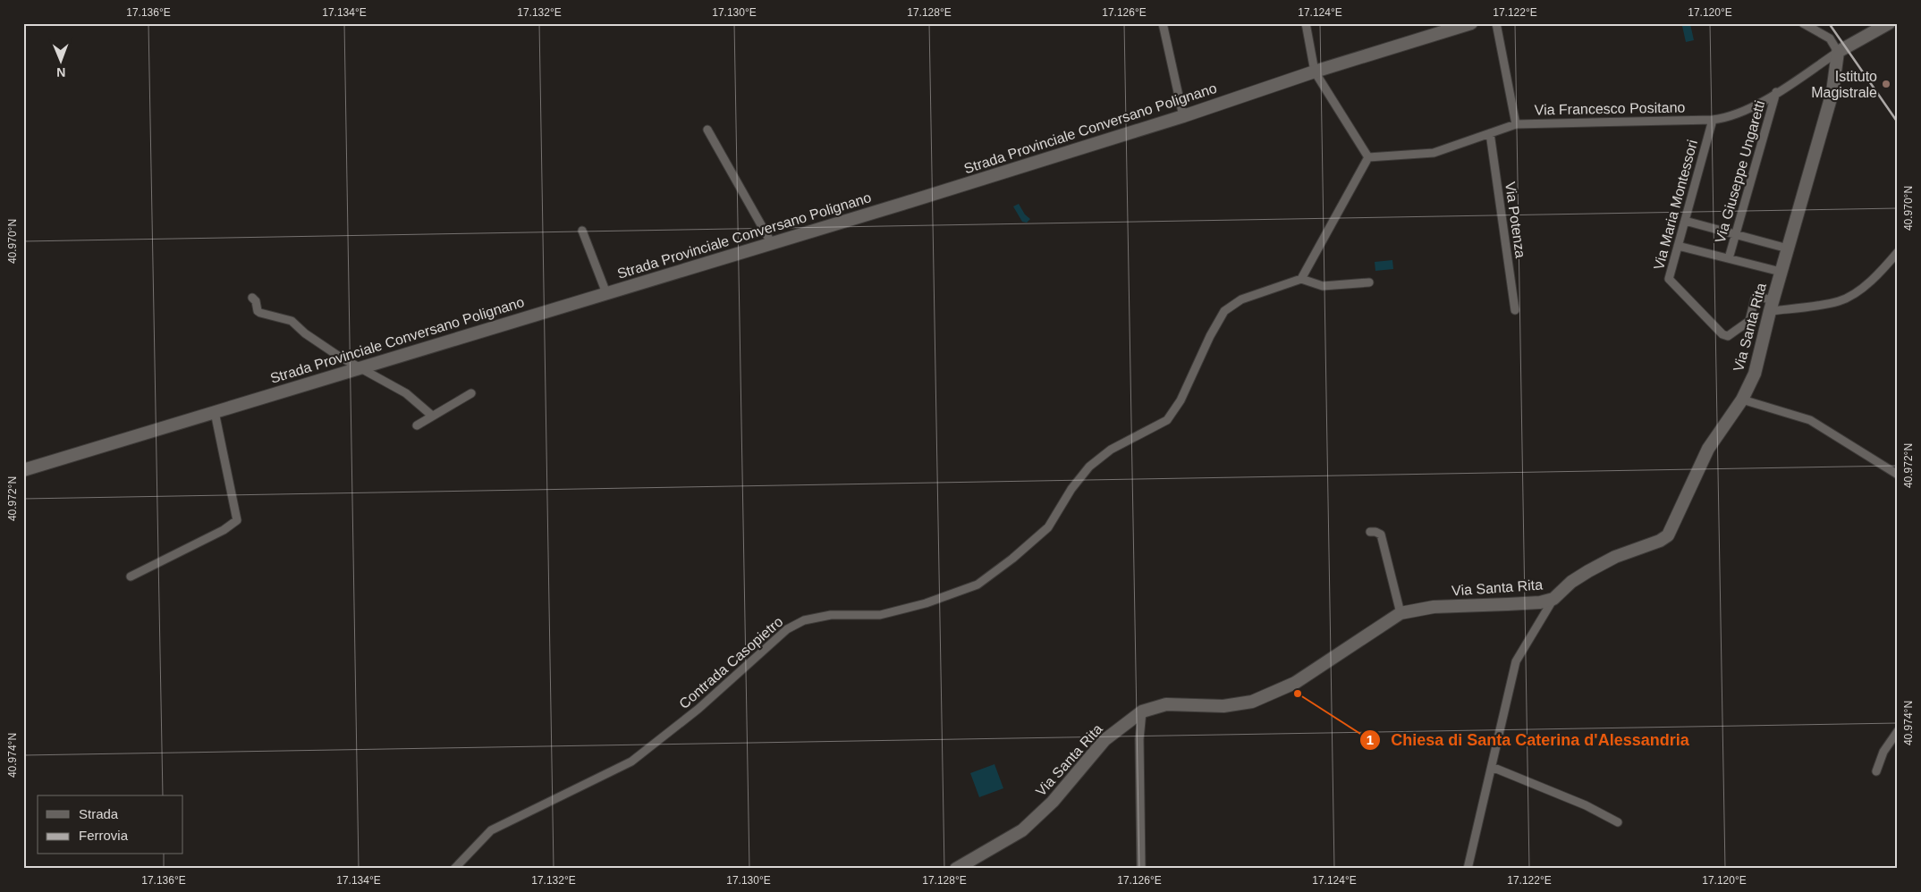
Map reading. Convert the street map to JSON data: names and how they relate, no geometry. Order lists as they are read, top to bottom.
{
  "streets": {
    "main road": ["Strada Provinciale Conversano Polignano", "Via Santa Rita"],
    "street": [
      "Via Francesco Positano",
      "Via Giuseppe Ungaretti",
      "Via Maria Montessori",
      "Via Potenza",
      "Contrada Casopietro"
    ]
  },
  "crossings": [
    ["Via Francesco Positano", "Via Giuseppe Ungaretti"],
    ["Via Francesco Positano", "Via Maria Montessori"],
    ["Via Francesco Positano", "Via Potenza"],
    ["Via Francesco Positano", "Via Santa Rita"],
    ["Via Maria Montessori", "Via Santa Rita"]
  ],
  "places": ["Istituto Magistrale", "Chiesa di Santa Caterina d'Alessandria"],
  "legend": ["Strada", "Ferrovia"],
  "north": "bottom",
  "coordinates": [
    "17.136°E",
    "17.134°E",
    "17.132°E",
    "17.130°E",
    "17.128°E",
    "17.126°E",
    "17.124°E",
    "17.122°E",
    "17.120°E",
    "40.970°N",
    "40.972°N",
    "40.974°N"
  ]
}
